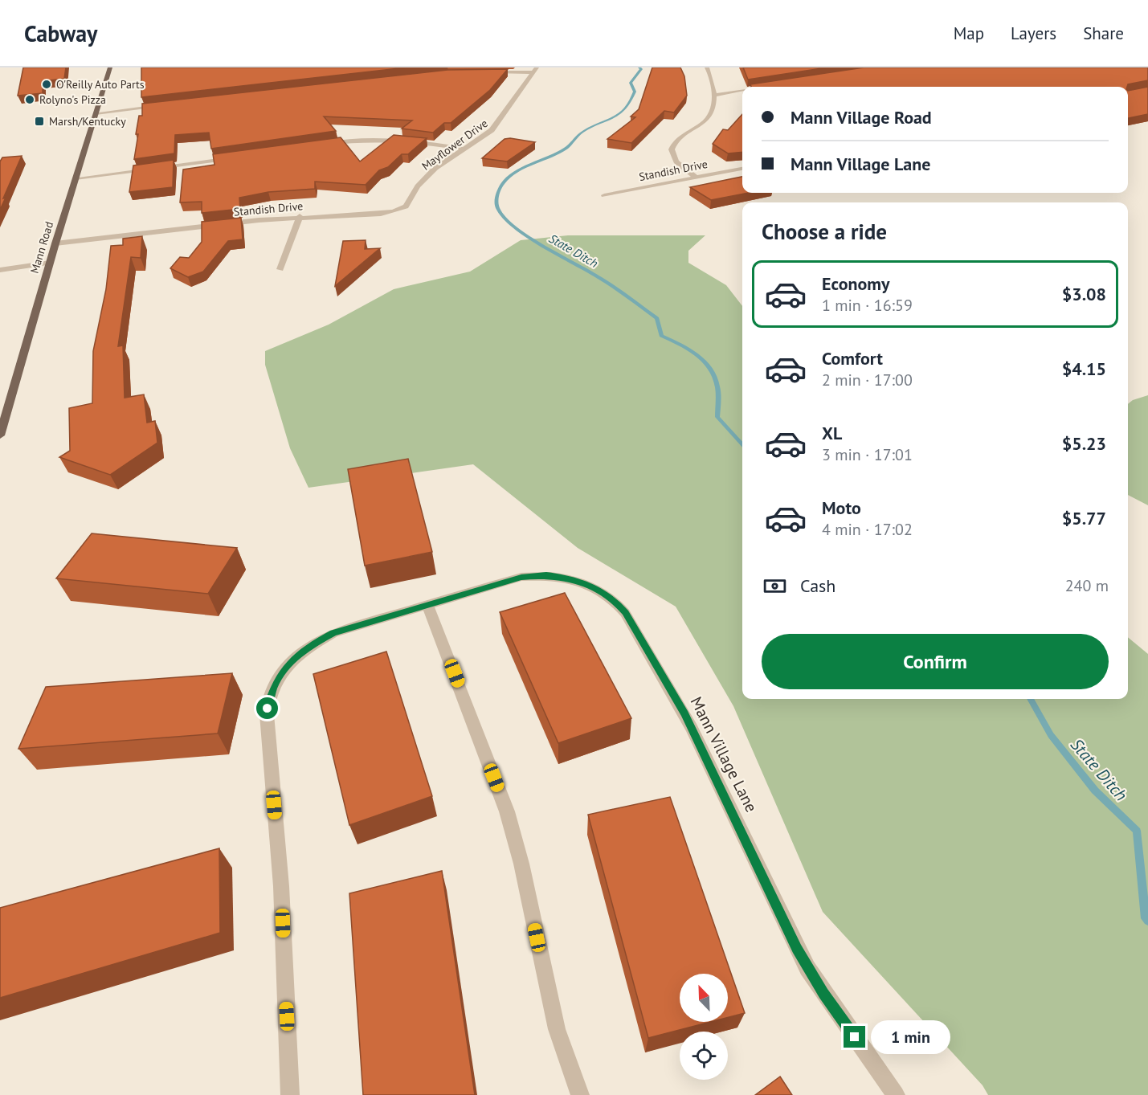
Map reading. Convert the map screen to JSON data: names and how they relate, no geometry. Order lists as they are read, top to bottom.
{
  "streets": {
    "main road": ["Mann Road"],
    "street": ["Mayflower Drive", "Standish Drive", "Mann Village Lane"]
  },
  "crossings": [
    ["Mayflower Drive", "Standish Drive"],
    ["Standish Drive", "Mann Road"]
  ],
  "water": ["State Ditch"],
  "places": {
    "other": ["O'Reilly Auto Parts", "Rolyno's Pizza"],
    "transit": ["Marsh/Kentucky"]
  },
  "north": "top left",
  "page": {
    "header": "Cabway",
    "nav": ["Map", "Layers", "Share"],
    "banner": ["Mann Village Road", "Mann Village Lane"],
    "heading": "Choose a ride",
    "list": [
      {
        "name": "Economy",
        "note": "1 min · 16:59",
        "value": "$3.08"
      },
      {
        "name": "Comfort",
        "note": "2 min · 17:00",
        "value": "$4.15"
      },
      {
        "name": "XL",
        "note": "3 min · 17:01",
        "value": "$5.23"
      },
      {
        "name": "Moto",
        "note": "4 min · 17:02",
        "value": "$5.77"
      }
    ],
    "pay": ["Cash", "240 m"],
    "buttons": "Confirm",
    "bubble": "1 min"
  }
}
